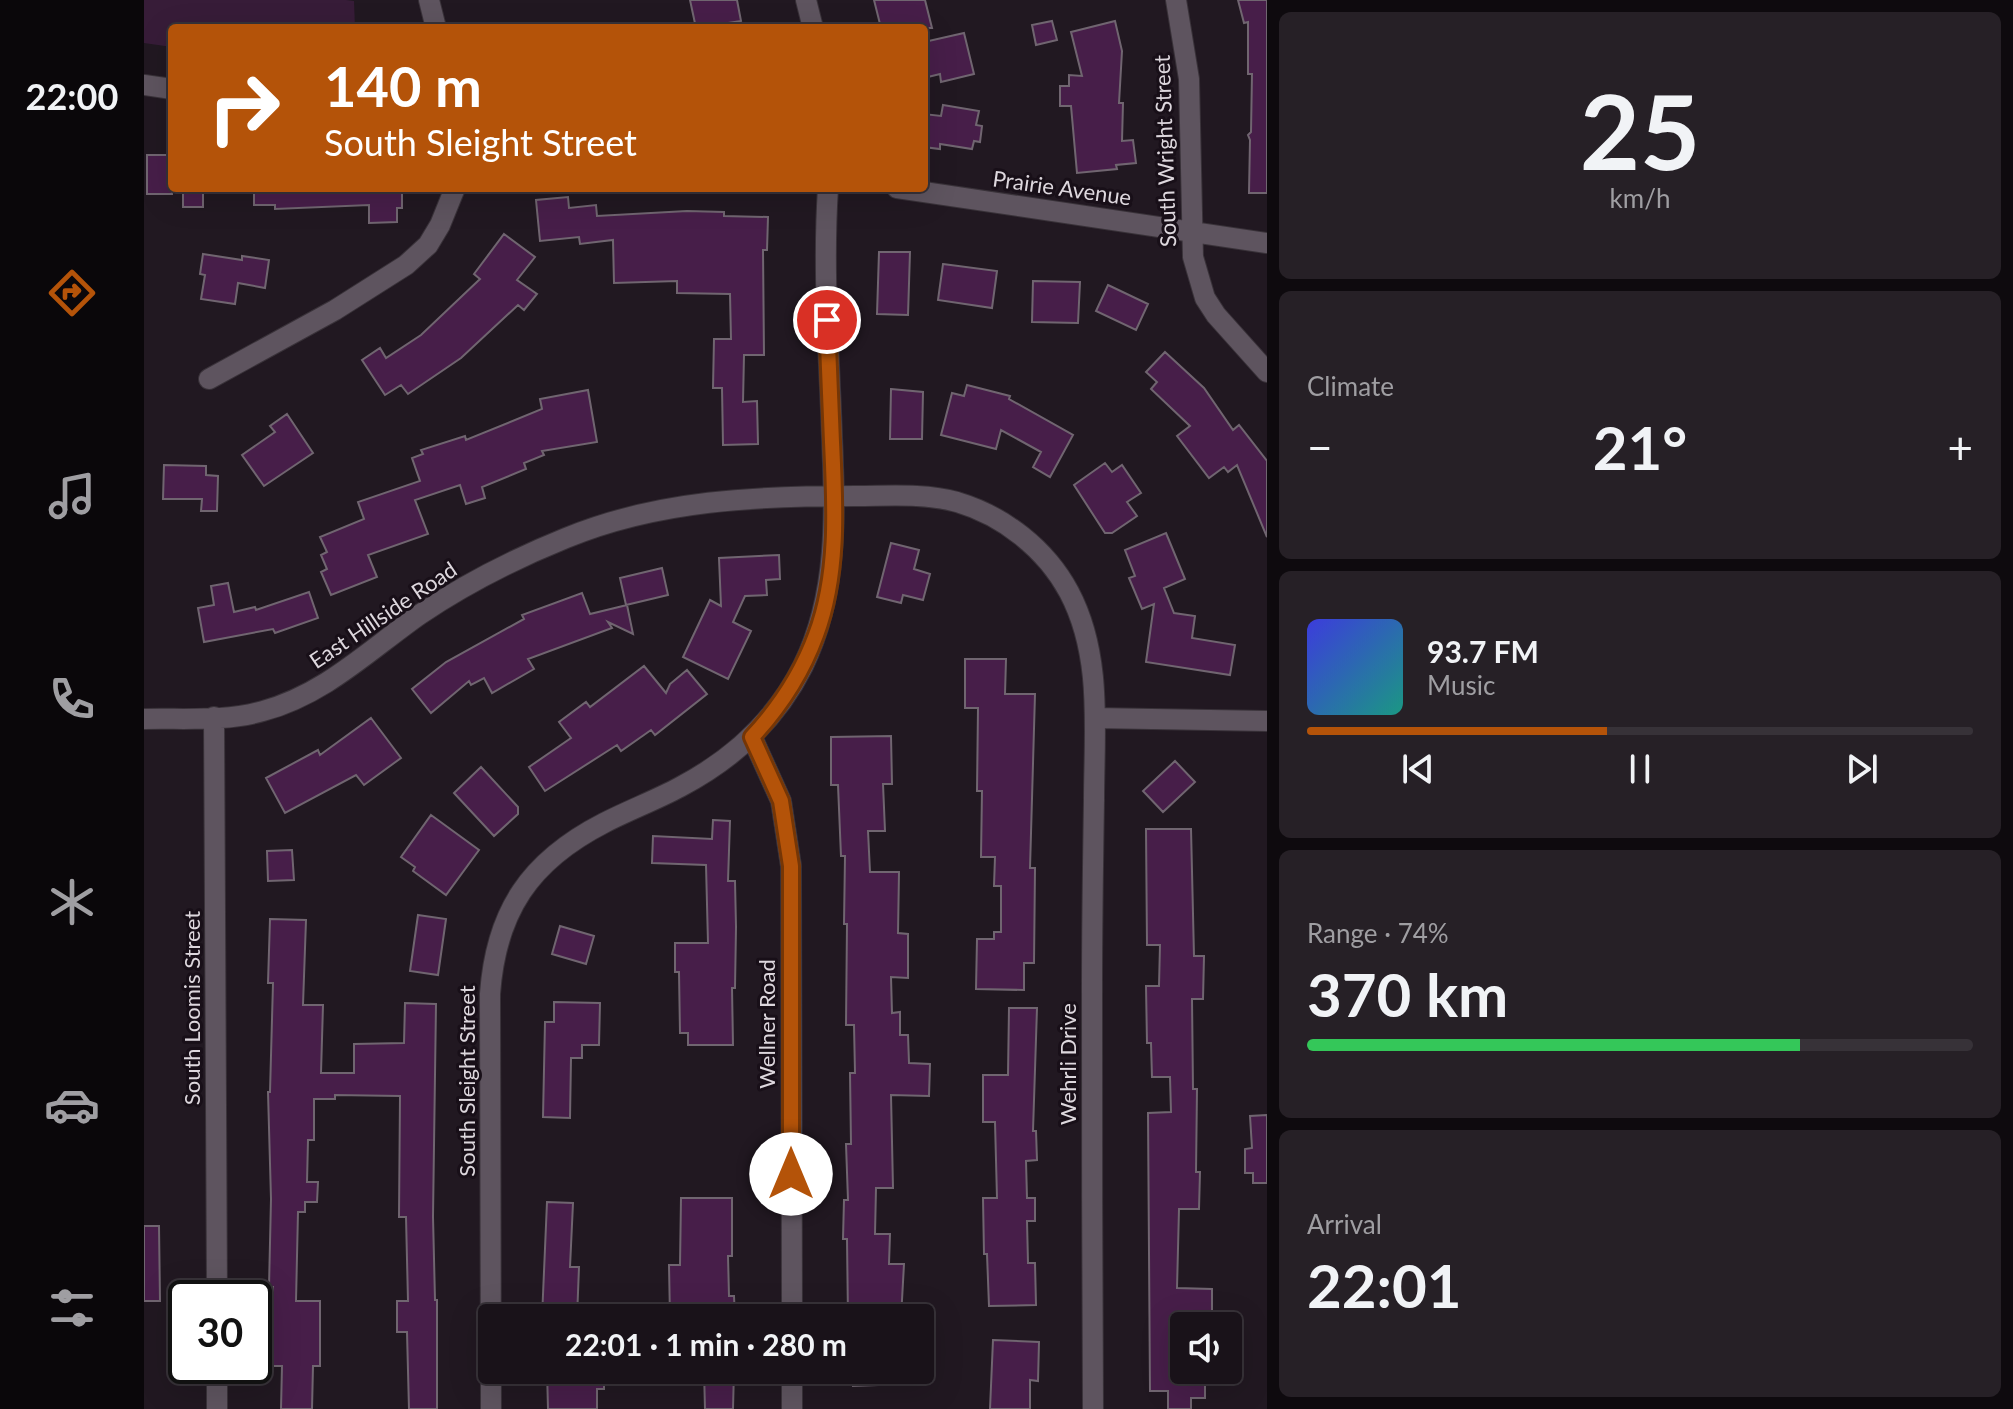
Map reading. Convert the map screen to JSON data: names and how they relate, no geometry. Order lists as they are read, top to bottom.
{
  "streets": {
    "street": [
      "South Wright Street",
      "Prairie Avenue",
      "East Hillside Road",
      "South Loomis Street",
      "Wellner Road",
      "Wehrli Drive",
      "South Sleight Street"
    ]
  },
  "crossings": [
    ["South Wright Street", "Prairie Avenue"],
    ["East Hillside Road", "South Loomis Street"],
    ["East Hillside Road", "Wehrli Drive"],
    ["East Hillside Road", "South Sleight Street"],
    ["Wellner Road", "South Sleight Street"]
  ],
  "page": {
    "tabs": "22:00",
    "tile": [
      ["25", "km/h"],
      "Climate",
      ["Range · 74%", "370 km"],
      ["Arrival", "22:01"]
    ],
    "turn": ["140 m", "South Sleight Street"],
    "heat": ["−", "21°", "+"],
    "song": ["93.7 FM", "Music"],
    "limit": "30",
    "trip": "22:01 · 1 min · 280 m"
  }
}
